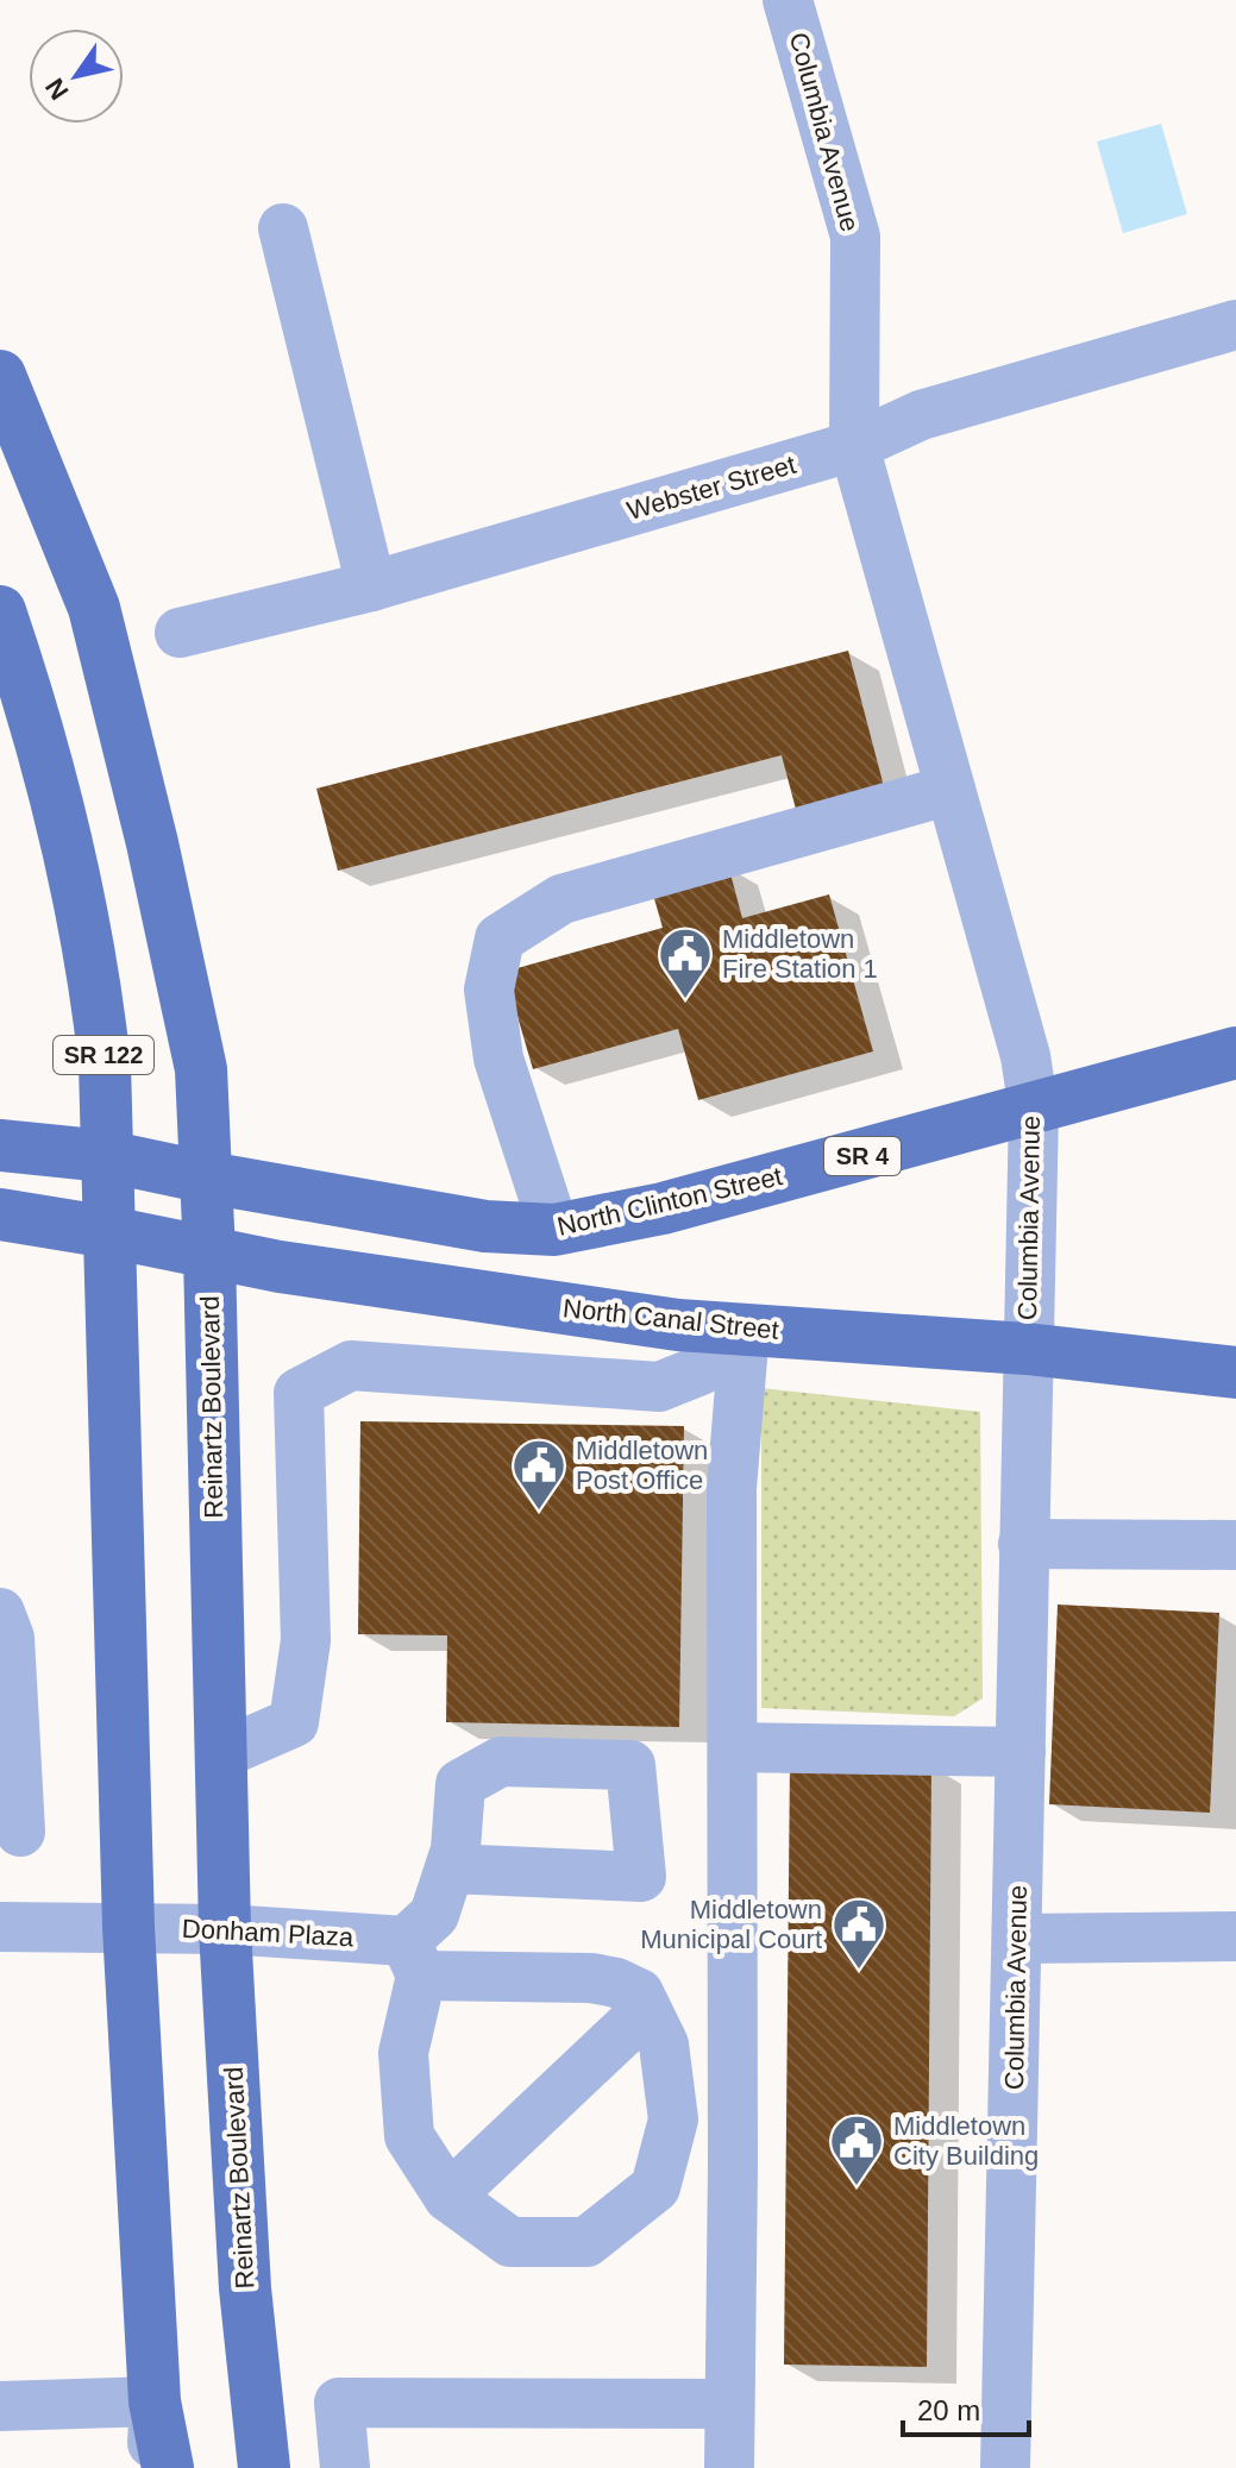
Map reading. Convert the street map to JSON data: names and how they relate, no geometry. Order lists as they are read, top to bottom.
{
  "streets": {
    "main road": [
      "SR 122",
      "SR 4",
      "North Clinton Street",
      "North Canal Street",
      "Reinartz Boulevard"
    ],
    "street": ["Columbia Avenue", "Webster Street", "Donham Plaza"]
  },
  "crossings": [
    ["Columbia Avenue", "Webster Street"],
    ["Columbia Avenue", "North Clinton Street"],
    ["Columbia Avenue", "North Canal Street"],
    ["SR 122", "SR 4"],
    ["SR 122", "North Canal Street"],
    ["SR 122", "Donham Plaza"],
    ["SR 4", "North Clinton Street"],
    ["SR 4", "Reinartz Boulevard"],
    ["North Clinton Street", "Reinartz Boulevard"],
    ["North Canal Street", "Reinartz Boulevard"],
    ["Reinartz Boulevard", "Donham Plaza"]
  ],
  "places": {
    "public building": [
      "Middletown Fire Station 1",
      "Middletown Post Office",
      "Middletown Municipal Court",
      "Middletown City Building"
    ]
  },
  "scale_bar": "20 m",
  "north": "bottom left"
}
